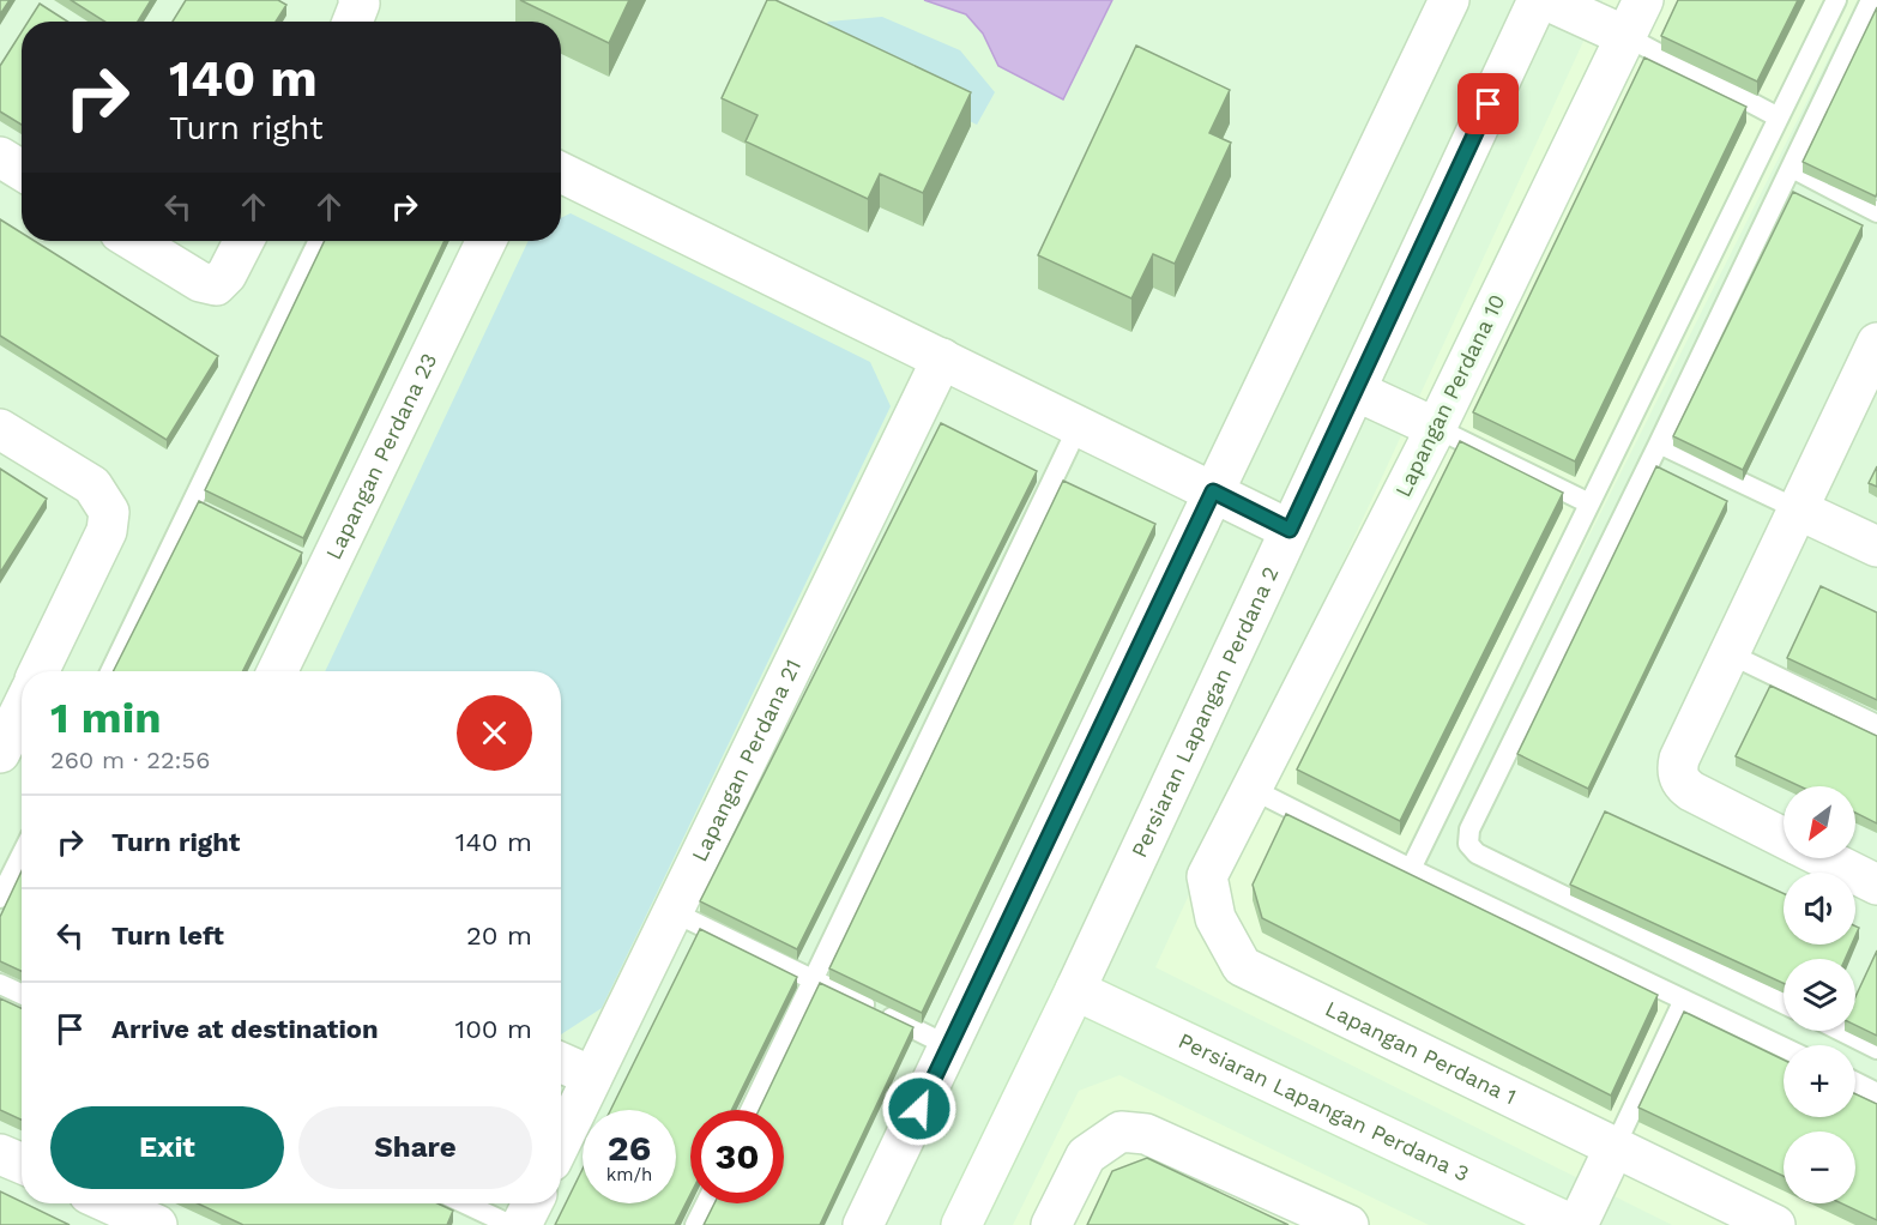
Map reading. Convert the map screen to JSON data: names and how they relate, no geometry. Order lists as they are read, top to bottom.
{
  "streets": {
    "street": [
      "Lapangan Perdana 10",
      "Lapangan Perdana 23",
      "Persiaran Lapangan Perdana 2",
      "Lapangan Perdana 21",
      "Lapangan Perdana 1",
      "Persiaran Lapangan Perdana 3"
    ]
  },
  "crossings": [
    ["Lapangan Perdana 10", "Lapangan Perdana 1"],
    ["Persiaran Lapangan Perdana 2", "Persiaran Lapangan Perdana 3"]
  ],
  "north": "bottom left",
  "page": {
    "turn": ["140 m", "Turn right"],
    "heading": ["1 min", "260 m · 22:56"],
    "map_buttons": ["+", "−"],
    "list": [
      {
        "name": "Turn right",
        "value": "140 m"
      },
      {
        "name": "Turn left",
        "value": "20 m"
      },
      {
        "name": "Arrive at destination",
        "value": "100 m"
      }
    ],
    "buttons": ["Exit", "Share"],
    "speed": "26 km/h",
    "limit": "30"
  }
}
